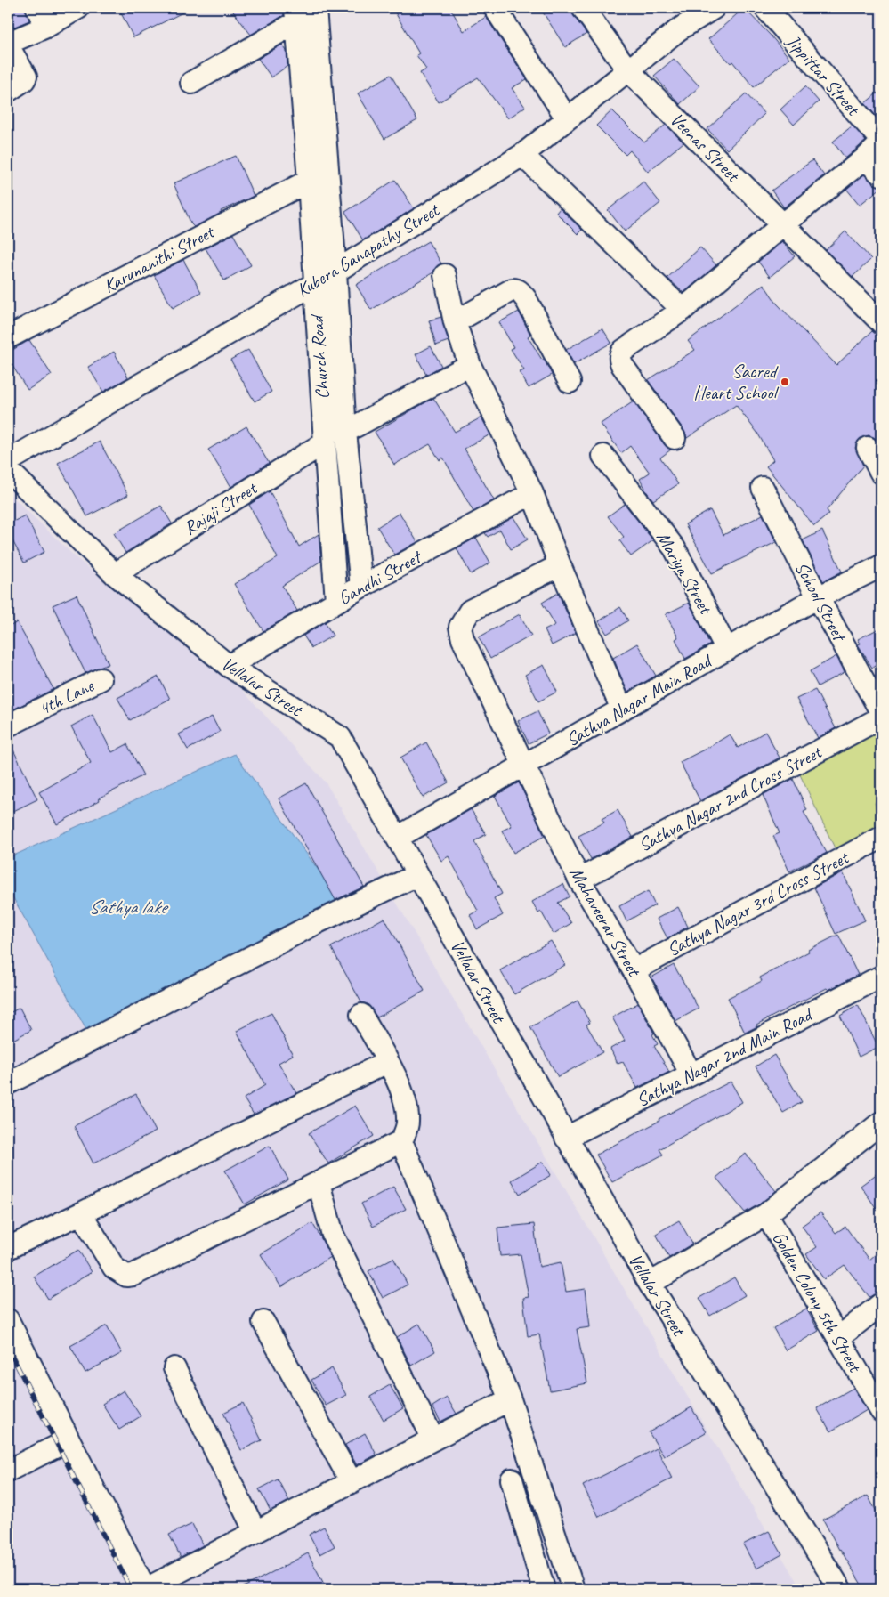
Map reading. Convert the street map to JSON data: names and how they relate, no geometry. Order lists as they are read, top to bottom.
{
  "streets": {
    "street": [
      "Jippittar Street",
      "Veenas Street",
      "Kubera Ganapathy Street",
      "Karunanithi Street",
      "Church Road",
      "Rajaji Street",
      "Mariya Street",
      "Gandhi Street",
      "School Street",
      "Vellalar Street",
      "4th Lane",
      "Sathya Nagar Main Road",
      "Sathya Nagar 2nd Cross Street",
      "Sathya Nagar 3rd Cross Street",
      "Mahaveerar Street",
      "Sathya Nagar 2nd Main Road",
      "Golden Colony 5th Street"
    ]
  },
  "crossings": [
    ["Veenas Street", "Kubera Ganapathy Street"],
    ["Kubera Ganapathy Street", "Church Road"],
    ["Kubera Ganapathy Street", "Vellalar Street"],
    ["Karunanithi Street", "Church Road"],
    ["Church Road", "Rajaji Street"],
    ["Church Road", "Gandhi Street"],
    ["Rajaji Street", "Vellalar Street"],
    ["Mariya Street", "Sathya Nagar Main Road"],
    ["Gandhi Street", "Vellalar Street"],
    ["School Street", "Sathya Nagar Main Road"],
    ["Vellalar Street", "Sathya Nagar Main Road"],
    ["Vellalar Street", "Sathya Nagar 2nd Main Road"],
    ["Sathya Nagar Main Road", "Mahaveerar Street"],
    ["Sathya Nagar 2nd Cross Street", "Mahaveerar Street"],
    ["Sathya Nagar 3rd Cross Street", "Mahaveerar Street"],
    ["Mahaveerar Street", "Sathya Nagar 2nd Main Road"]
  ],
  "water": ["Sathya lake"],
  "places": ["Sacred Heart School"]
}
